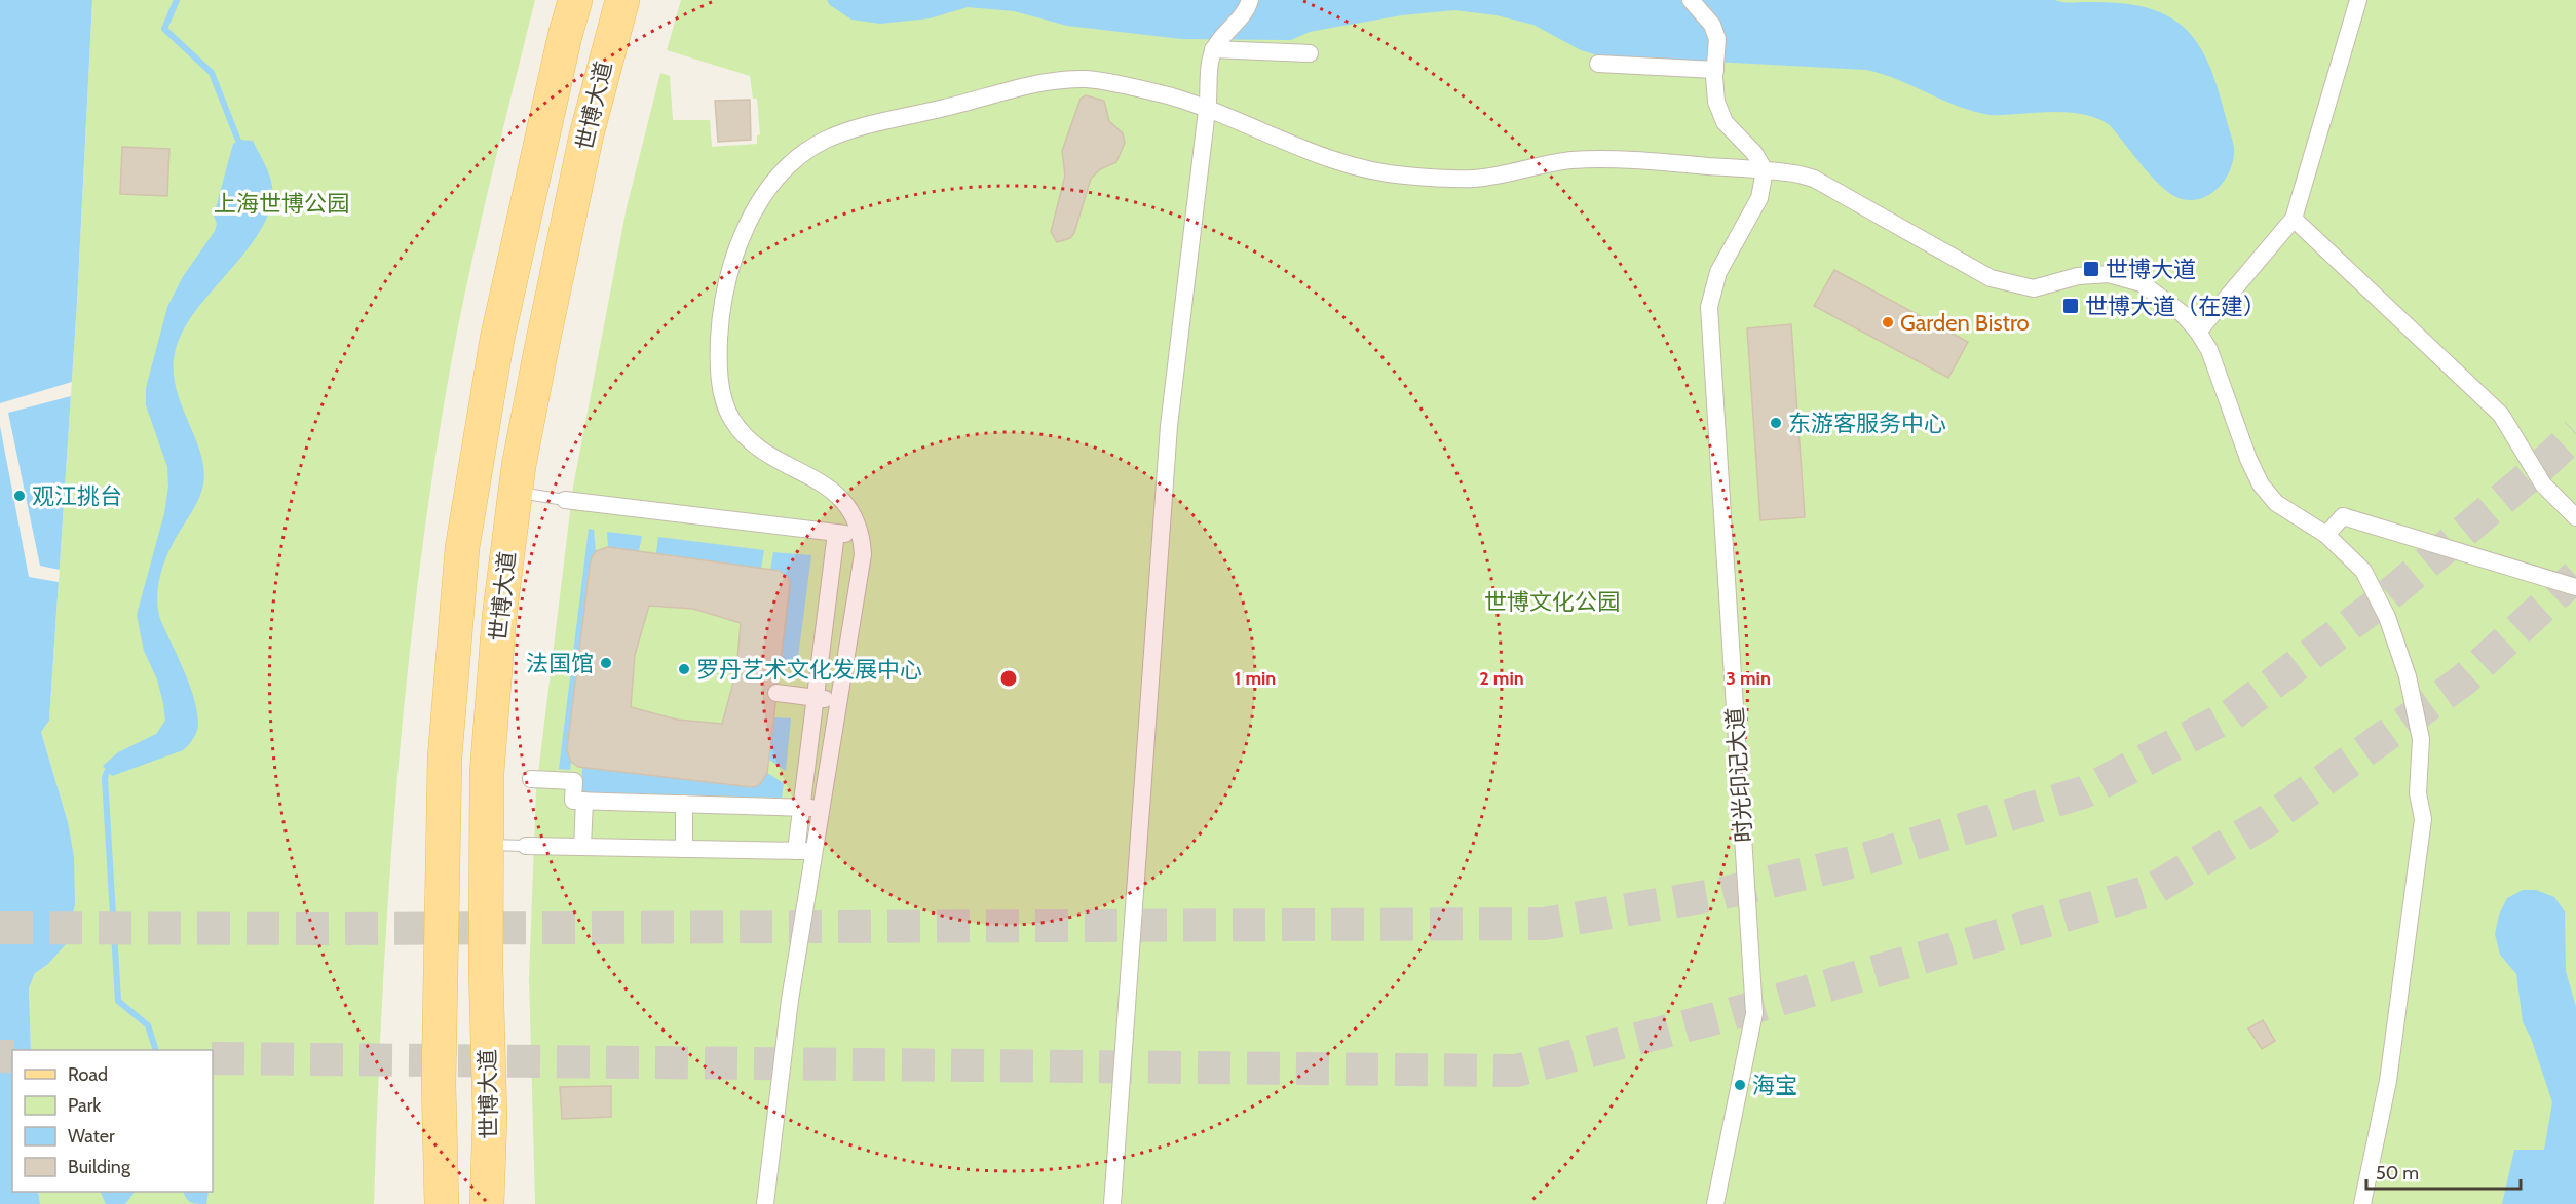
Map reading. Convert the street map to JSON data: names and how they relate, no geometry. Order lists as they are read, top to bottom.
{
  "streets": {
    "main road": ["世博大道"],
    "street": ["时光印记大道"]
  },
  "parks": ["上海世博公园", "世博文化公园"],
  "places": {
    "transit": ["世博大道", "世博大道（在建）"],
    "other": [
      "Garden Bistro",
      "东游客服务中心",
      "观江挑台",
      "法国馆",
      "罗丹艺术文化发展中心",
      "海宝"
    ]
  },
  "legend": [
    "Road",
    "Park",
    "Water",
    "Building"
  ],
  "scale_bar": "50 m",
  "rings": ["1 min", "2 min", "3 min"]
}
